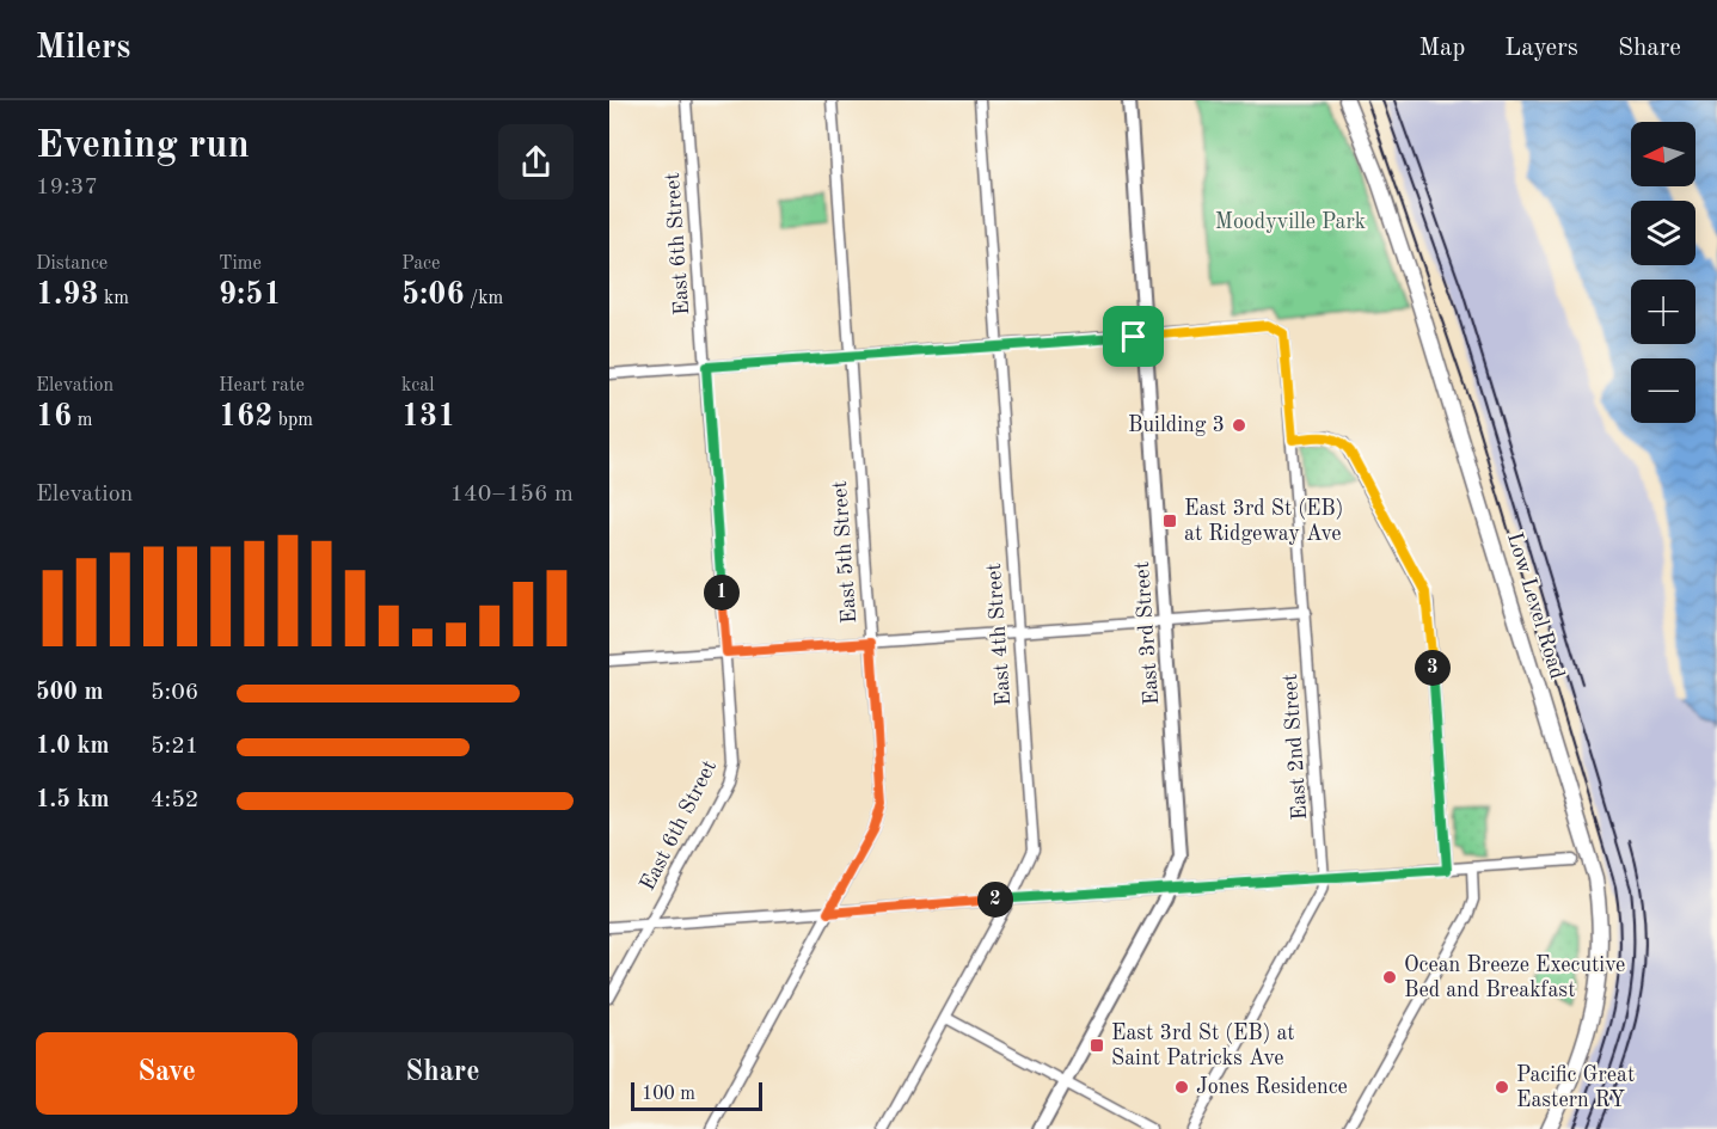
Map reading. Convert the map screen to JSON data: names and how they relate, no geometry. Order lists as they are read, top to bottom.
{
  "streets": {
    "main road": ["Low Level Road"],
    "street": [
      "East 6th Street",
      "East 5th Street",
      "East 3rd Street",
      "East 4th Street",
      "East 2nd Street"
    ]
  },
  "crossings": [
    ["East 3rd Street", "East 2nd Street"]
  ],
  "parks": ["Moodyville Park"],
  "places": {
    "other": [
      "Building 3",
      "Ocean Breeze Executive Bed and Breakfast",
      "Jones Residence",
      "Pacific Great Eastern RY"
    ],
    "transit": ["East 3rd St (EB) at Ridgeway Ave", "East 3rd St (EB) at Saint Patricks Ave"]
  },
  "scale_bar": "100 m",
  "north": "left",
  "page": {
    "header": "Milers",
    "nav": ["Map", "Layers", "Share"],
    "heading": ["Evening run", "19:37"],
    "map_buttons": ["+", "−"],
    "stats": [
      ["Distance", "1.93 km"],
      ["Time", "9:51"],
      ["Pace", "5:06 /km"],
      ["Elevation", "16 m"],
      ["Heart rate", "162 bpm"],
      ["kcal", "131"]
    ],
    "chart": ["Elevation", "140–156 m"],
    "pins": ["1", "3", "2"],
    "list": [
      {
        "name": "500 m",
        "note": "5:06"
      },
      {
        "name": "1.0 km",
        "note": "5:21"
      },
      {
        "name": "1.5 km",
        "note": "4:52"
      }
    ],
    "buttons": ["Save", "Share"],
    "scale": "100 m"
  }
}
